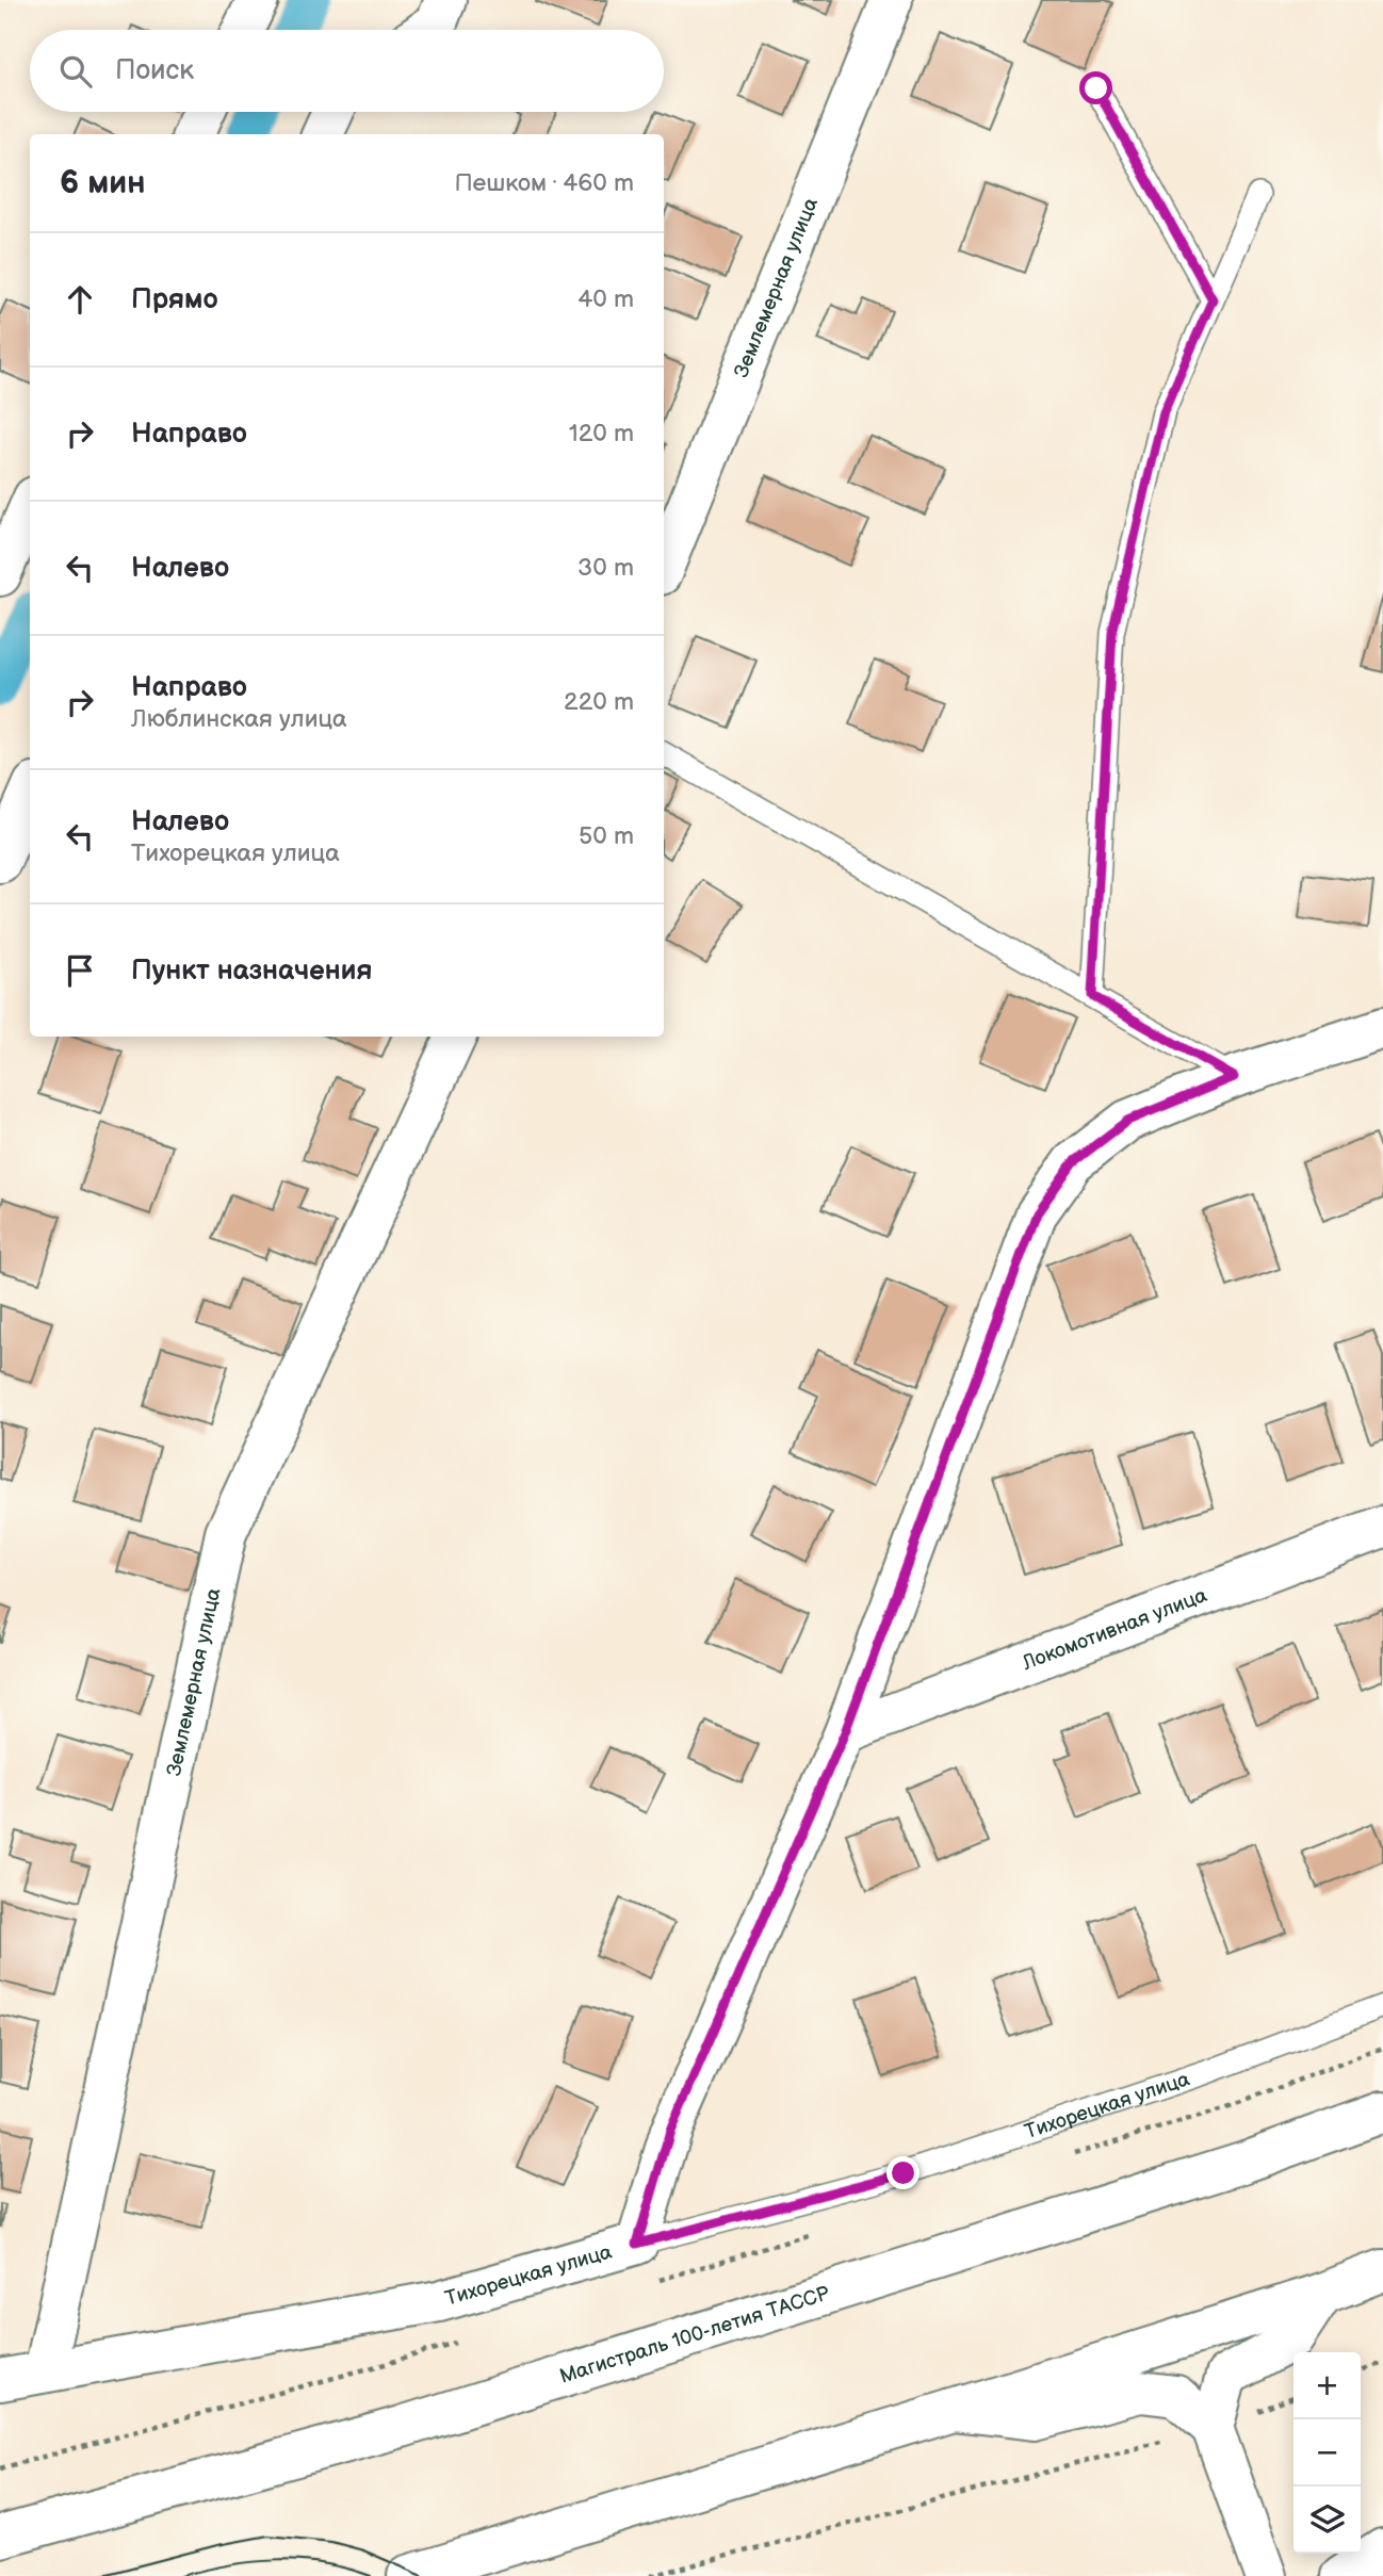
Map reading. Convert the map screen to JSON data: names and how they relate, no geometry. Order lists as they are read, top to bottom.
{
  "streets": {
    "street": [
      "Землемерная улица",
      "Локомотивная улица",
      "Тихорецкая улица",
      "Магистраль 100-летия ТАССР"
    ]
  },
  "crossings": [
    ["Землемерная улица", "Тихорецкая улица"]
  ],
  "page": {
    "search": "Поиск",
    "heading": ["6 мин", "Пешком · 460 m"],
    "list": [
      ["Прямо", "40 m"],
      ["Направо", "120 m"],
      ["Налево", "30 m"],
      ["Направо", "Люблинская улица", "220 m"],
      ["Налево", "Тихорецкая улица", "50 m"],
      "Пункт назначения"
    ],
    "map_buttons": ["+", "−"]
  }
}
